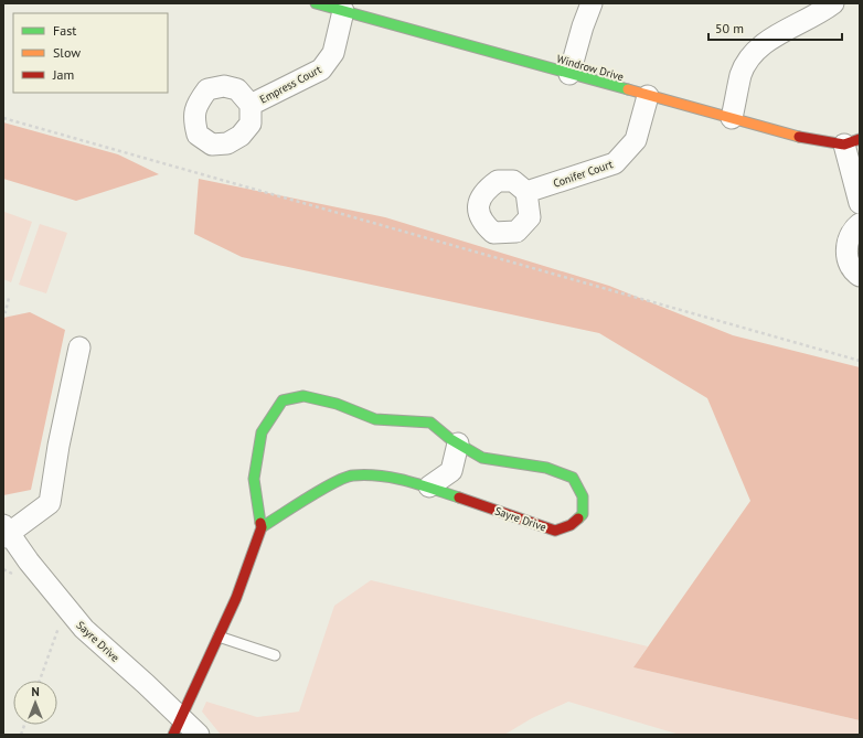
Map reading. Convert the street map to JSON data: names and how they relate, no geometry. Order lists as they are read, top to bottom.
{
  "streets": {
    "street": [
      "Windrow Drive",
      "Empress Court",
      "Conifer Court",
      "Sayre Drive"
    ]
  },
  "crossings": [
    ["Windrow Drive", "Empress Court"],
    ["Windrow Drive", "Conifer Court"]
  ],
  "legend": ["Fast", "Slow", "Jam"],
  "scale_bar": "50 m",
  "north": "top"
}
